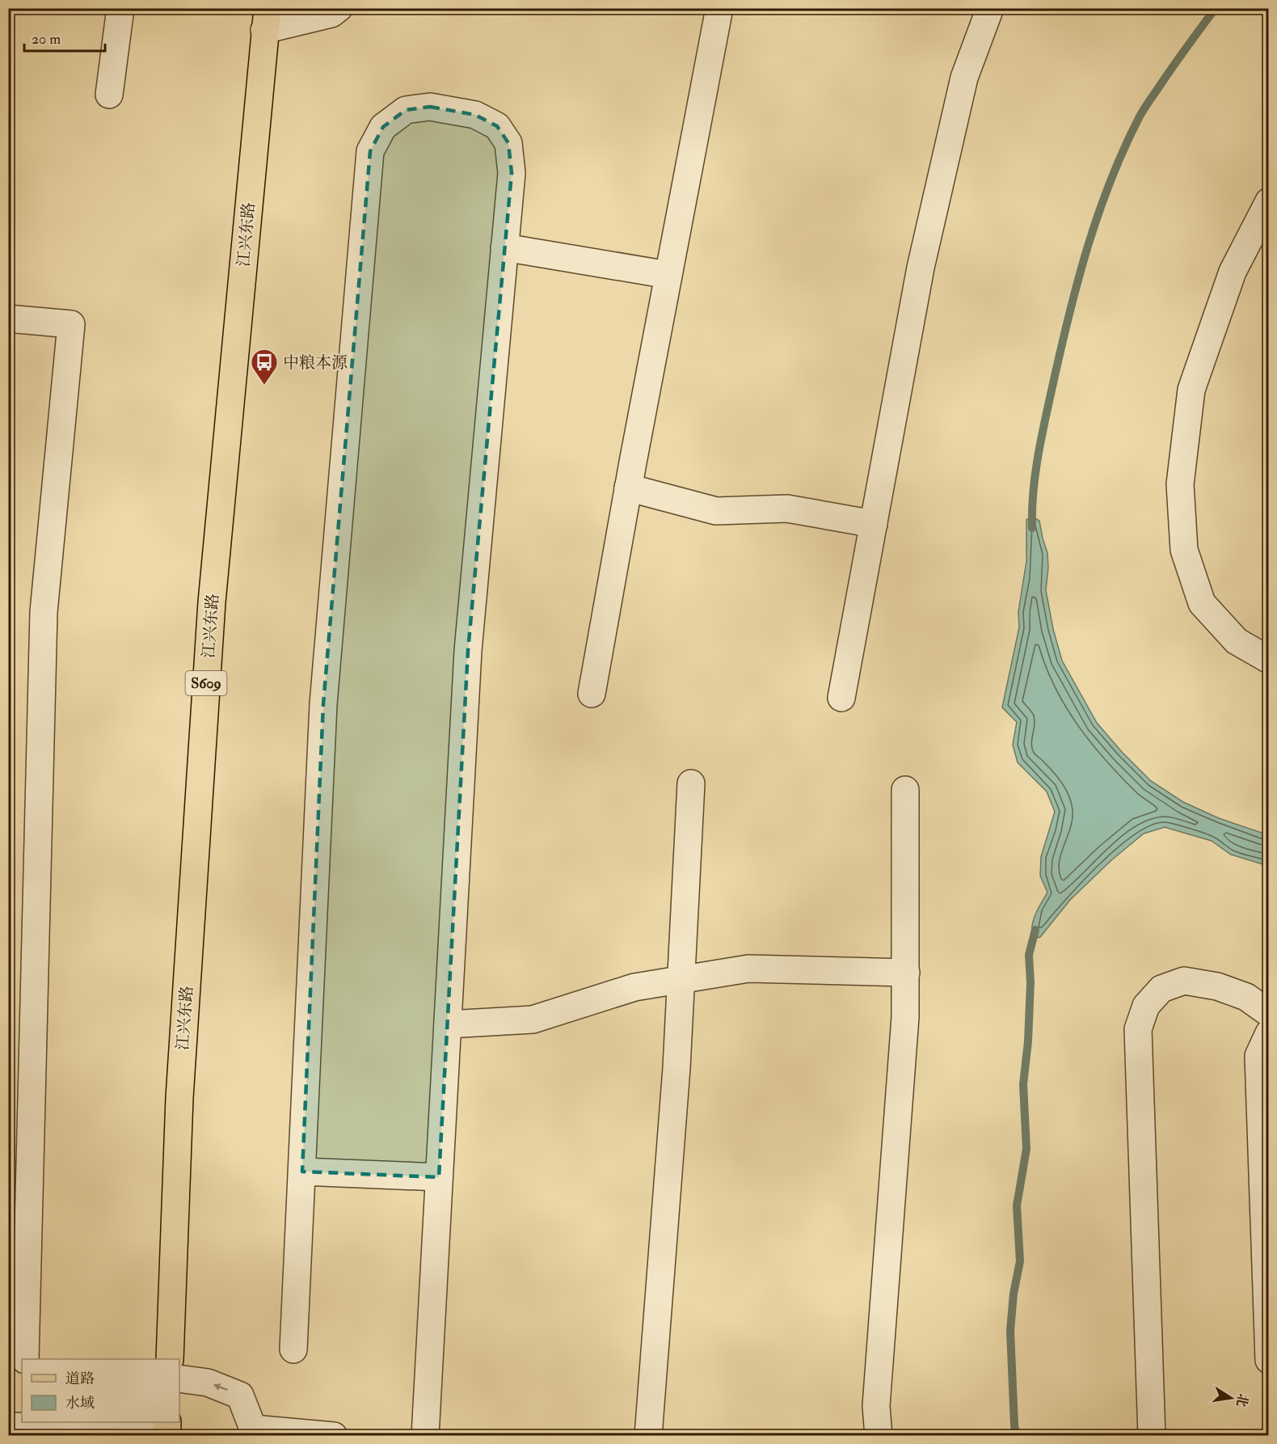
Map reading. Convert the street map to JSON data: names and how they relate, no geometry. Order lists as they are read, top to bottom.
{
  "streets": {
    "main road": ["江兴东路", "S609"]
  },
  "places": {
    "bus stop": ["中粮本源"]
  },
  "legend": ["道路", "水域"],
  "scale_bar": "20 m",
  "north": "right"
}
